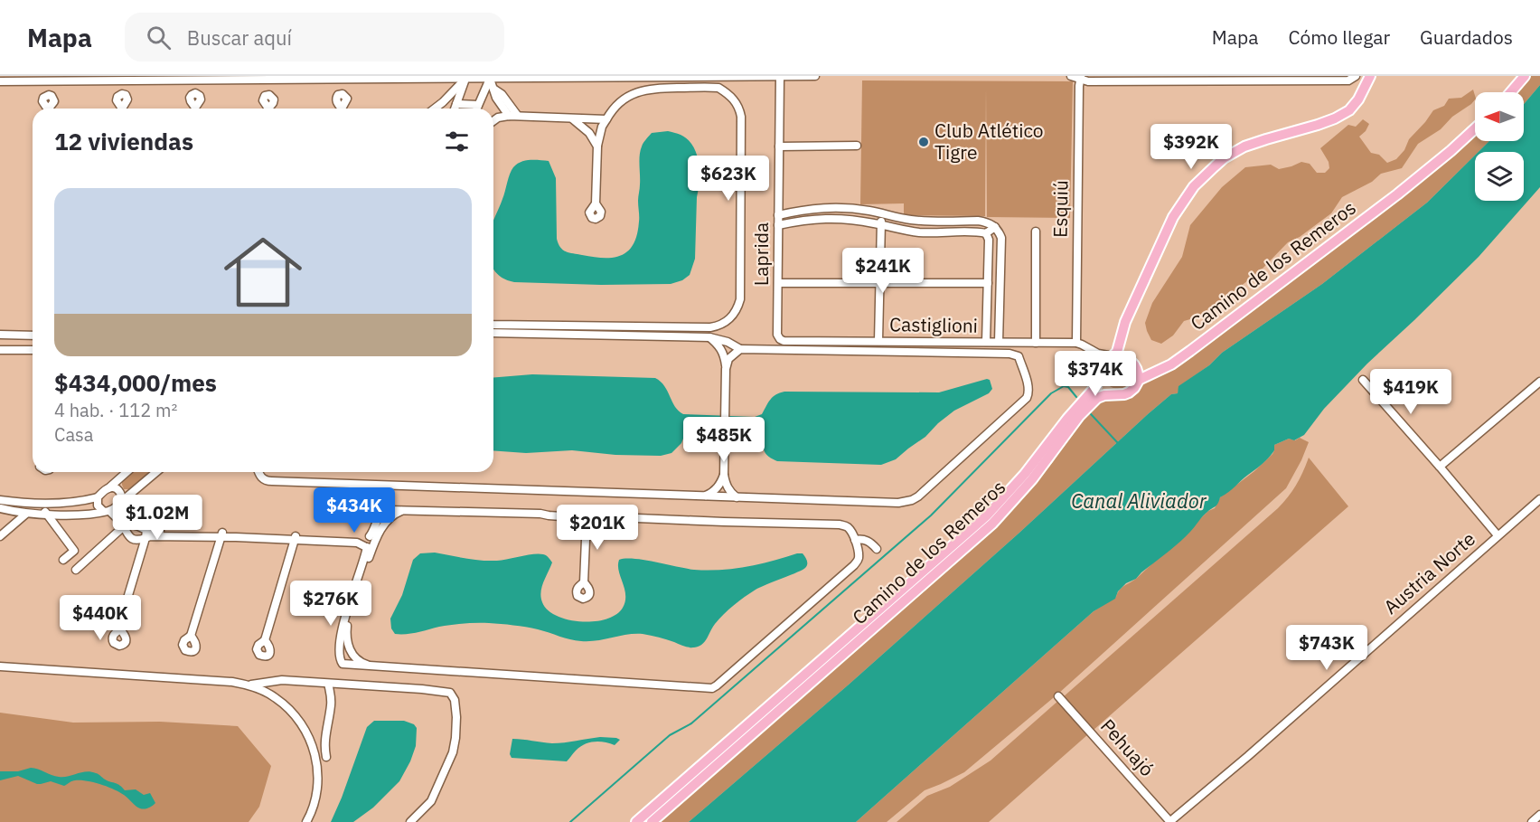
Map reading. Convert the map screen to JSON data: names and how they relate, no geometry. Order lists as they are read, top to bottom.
{
  "streets": {
    "main road": ["Camino de los Remeros"],
    "street": [
      "Esquiú",
      "Laprida",
      "Castiglioni",
      "Austria Norte",
      "Pehuajó"
    ]
  },
  "crossings": [
    ["Esquiú", "Castiglioni"],
    ["Laprida", "Castiglioni"],
    ["Camino de los Remeros", "Castiglioni"],
    ["Austria Norte", "Pehuajó"]
  ],
  "water": ["Canal Aliviador"],
  "places": ["Club Atlético Tigre"],
  "north": "left",
  "page": {
    "header": "Mapa",
    "search": "Buscar aquí",
    "nav": ["Mapa", "Cómo llegar", "Guardados"],
    "heading": "12 viviendas",
    "price": [
      "$392K",
      "$623K",
      "$241K",
      "$374K",
      "$419K",
      "$485K",
      "$434K",
      "$1.02M",
      "$201K",
      "$276K",
      "$440K",
      "$743K"
    ],
    "list": [
      {
        "name": "$434,000/mes",
        "note": "4 hab. · 112 m² · Casa"
      }
    ]
  }
}
